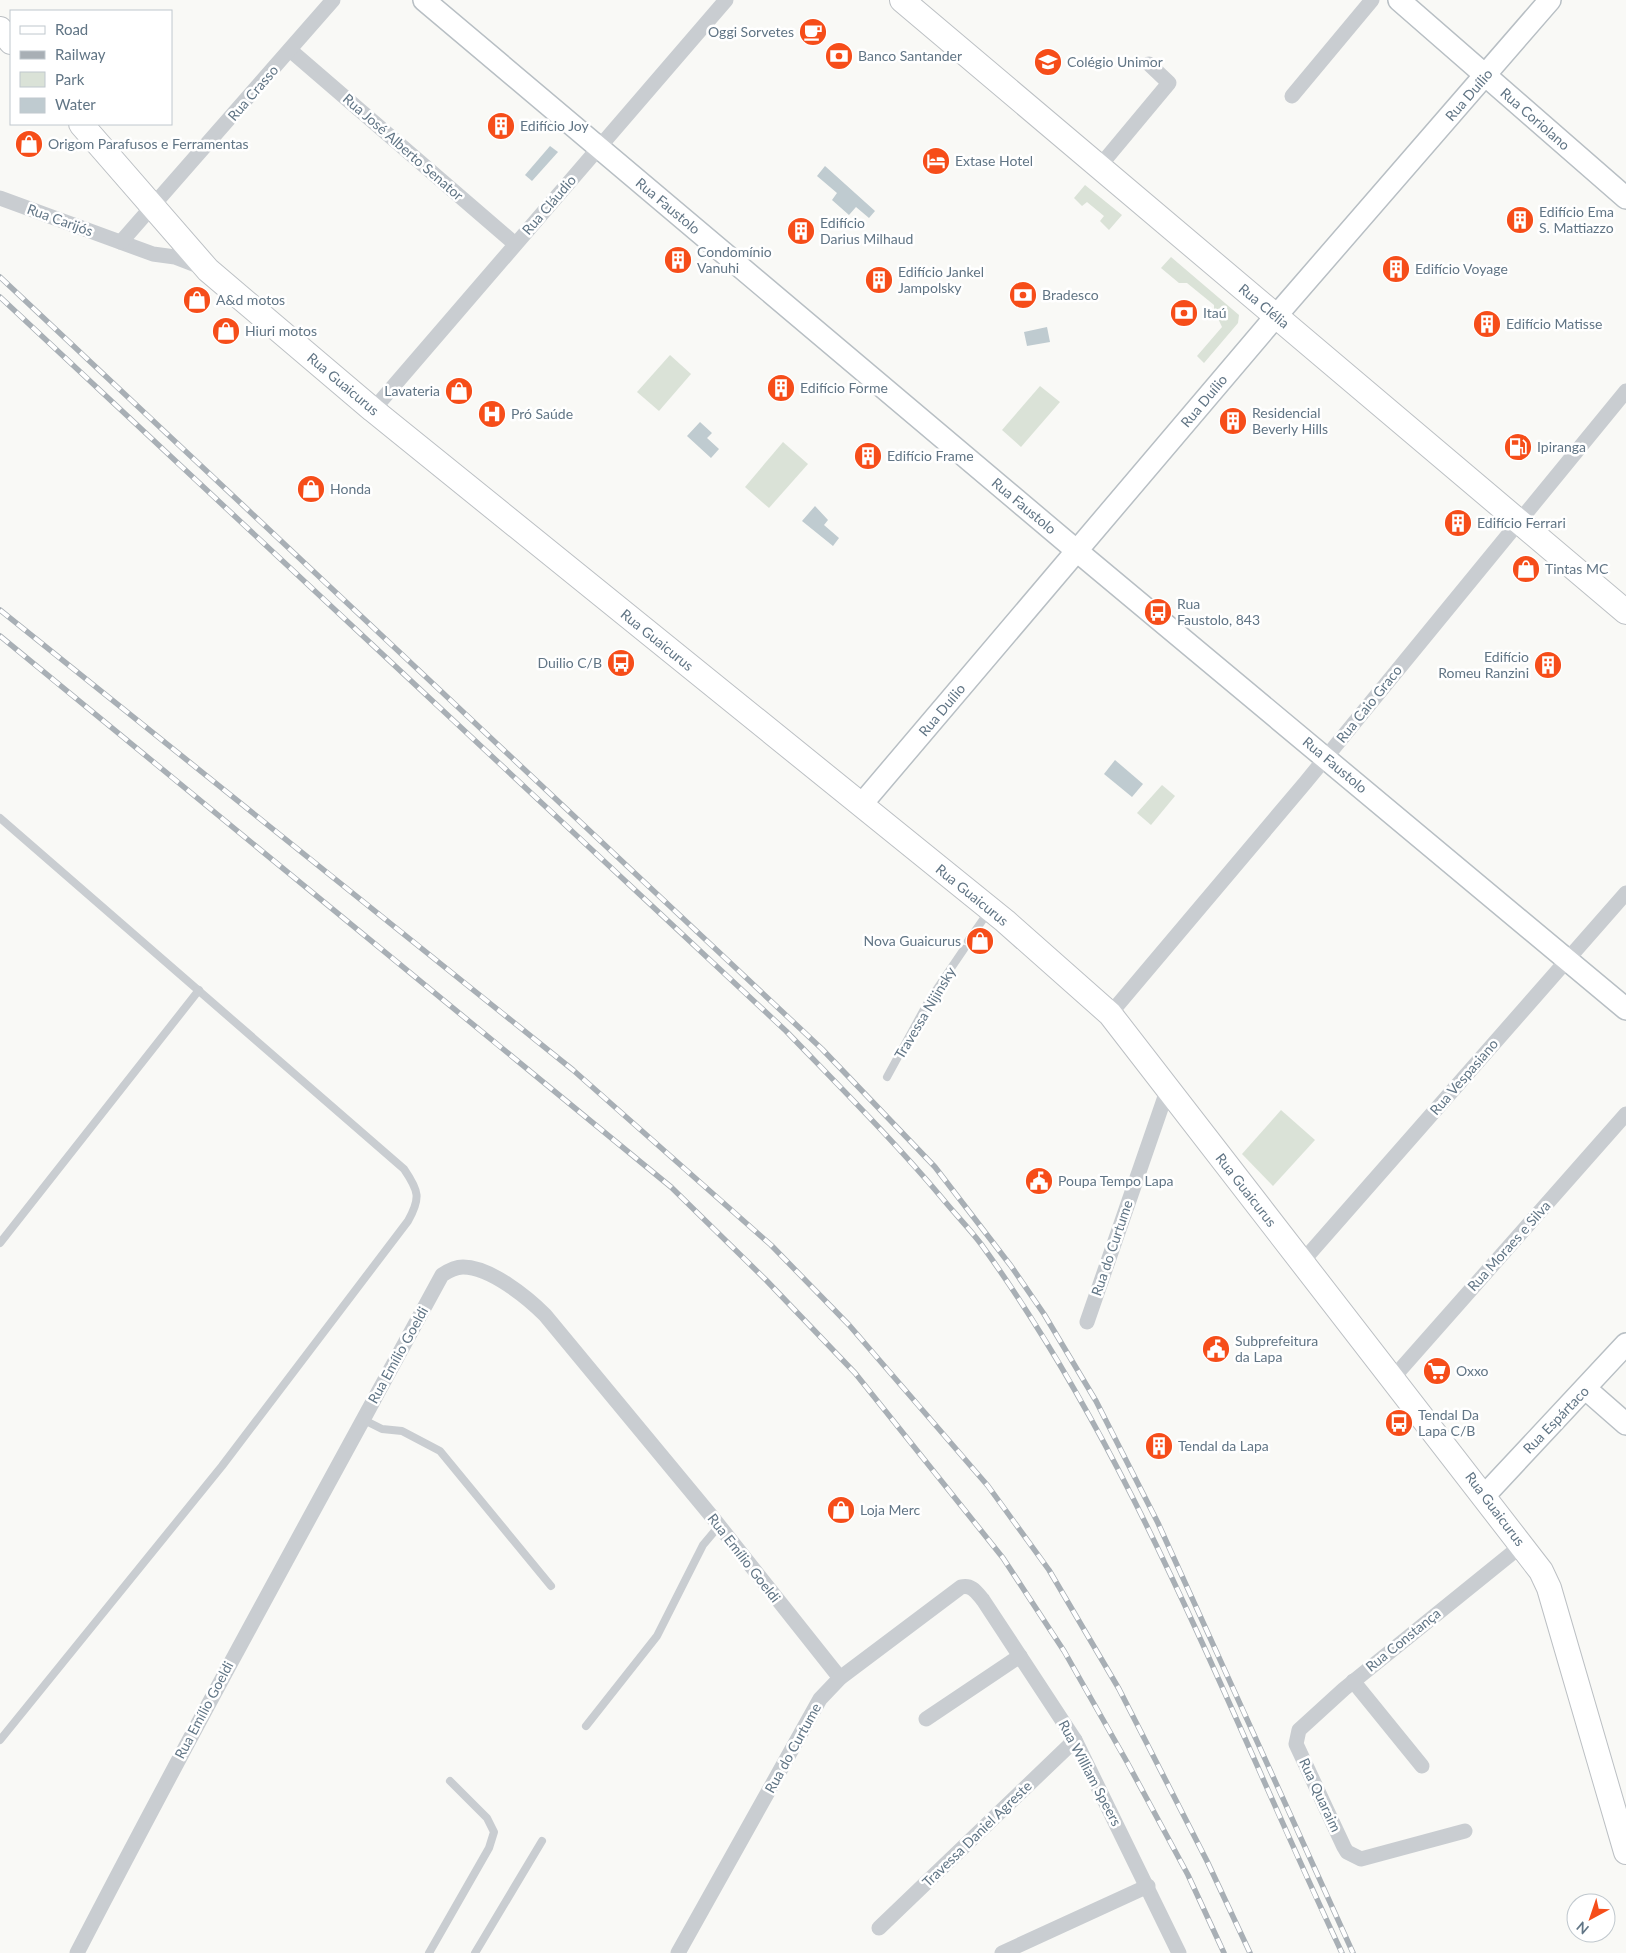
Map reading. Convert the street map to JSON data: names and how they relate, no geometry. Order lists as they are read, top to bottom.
{
  "streets": {
    "main road": ["Rua Clélia", "Rua Guaicurus"],
    "street": [
      "Rua Crasso",
      "Rua Duílio",
      "Rua Coriolano",
      "Rua José Alberto Senator",
      "Rua Cláudio",
      "Rua Faustolo",
      "Rua Carijós",
      "Rua Caio Graco",
      "Rua Vespasiano",
      "Rua Moraes e Silva",
      "Rua do Curtume",
      "Rua Emílio Goeldi",
      "Rua Espártaco",
      "Rua Constança",
      "Rua William Speers",
      "Rua Quaraim",
      "Travessa Daniel Agreste"
    ],
    "lane": ["Travessa Nijinsky"]
  },
  "crossings": [
    ["Rua Crasso", "Rua José Alberto Senator"],
    ["Rua Crasso", "Rua Guaicurus"],
    ["Rua Duílio", "Rua Coriolano"],
    ["Rua Duílio", "Rua Faustolo"],
    ["Rua Duílio", "Rua Clélia"],
    ["Rua Duílio", "Rua Guaicurus"],
    ["Rua José Alberto Senator", "Rua Cláudio"],
    ["Rua Cláudio", "Rua Faustolo"],
    ["Rua Cláudio", "Rua Guaicurus"],
    ["Rua Faustolo", "Rua Caio Graco"],
    ["Rua Faustolo", "Rua Vespasiano"],
    ["Rua Carijós", "Rua Guaicurus"],
    ["Rua Clélia", "Rua Caio Graco"],
    ["Rua Guaicurus", "Rua Caio Graco"],
    ["Rua Guaicurus", "Travessa Nijinsky"],
    ["Rua Guaicurus", "Rua Vespasiano"],
    ["Rua Guaicurus", "Rua Moraes e Silva"],
    ["Rua Guaicurus", "Rua do Curtume"],
    ["Rua Guaicurus", "Rua Espártaco"],
    ["Rua Guaicurus", "Rua Constança"],
    ["Rua do Curtume", "Rua Emílio Goeldi"],
    ["Rua do Curtume", "Rua William Speers"],
    ["Rua Constança", "Rua Quaraim"],
    ["Rua William Speers", "Travessa Daniel Agreste"]
  ],
  "places": {
    "cafe": ["Oggi Sorvetes"],
    "bank": ["Banco Santander", "Bradesco", "Itaú"],
    "school or university": ["Colégio Unimor"],
    "building": [
      "Edifício Joy",
      "Edifício Ema S. Mattiazzo",
      "Edifício Darius Milhaud",
      "Condomínio Vanuhi",
      "Edifício Voyage",
      "Edifício Jankel Jampolsky",
      "Edifício Matisse",
      "Edifício Forme",
      "Residencial Beverly Hills",
      "Edifício Frame",
      "Edifício Ferrari",
      "Edifício Romeu Ranzini",
      "Tendal da Lapa"
    ],
    "shop": [
      "Origom Parafusos e Ferramentas",
      "A&d motos",
      "Hiuri motos",
      "Lavateria",
      "Honda",
      "Tintas MC",
      "Nova Guaicurus",
      "Loja Merc"
    ],
    "hotel": ["Extase Hotel"],
    "hospital": ["Pró Saúde"],
    "fuel station": ["Ipiranga"],
    "bus stop": ["Rua Faustolo, 843", "Duilio C/B", "Tendal Da Lapa C/B"],
    "public building": ["Poupa Tempo Lapa", "Subprefeitura da Lapa"],
    "supermarket": ["Oxxo"]
  },
  "legend": [
    "Road",
    "Railway",
    "Park",
    "Water"
  ],
  "north": "bottom left"
}
